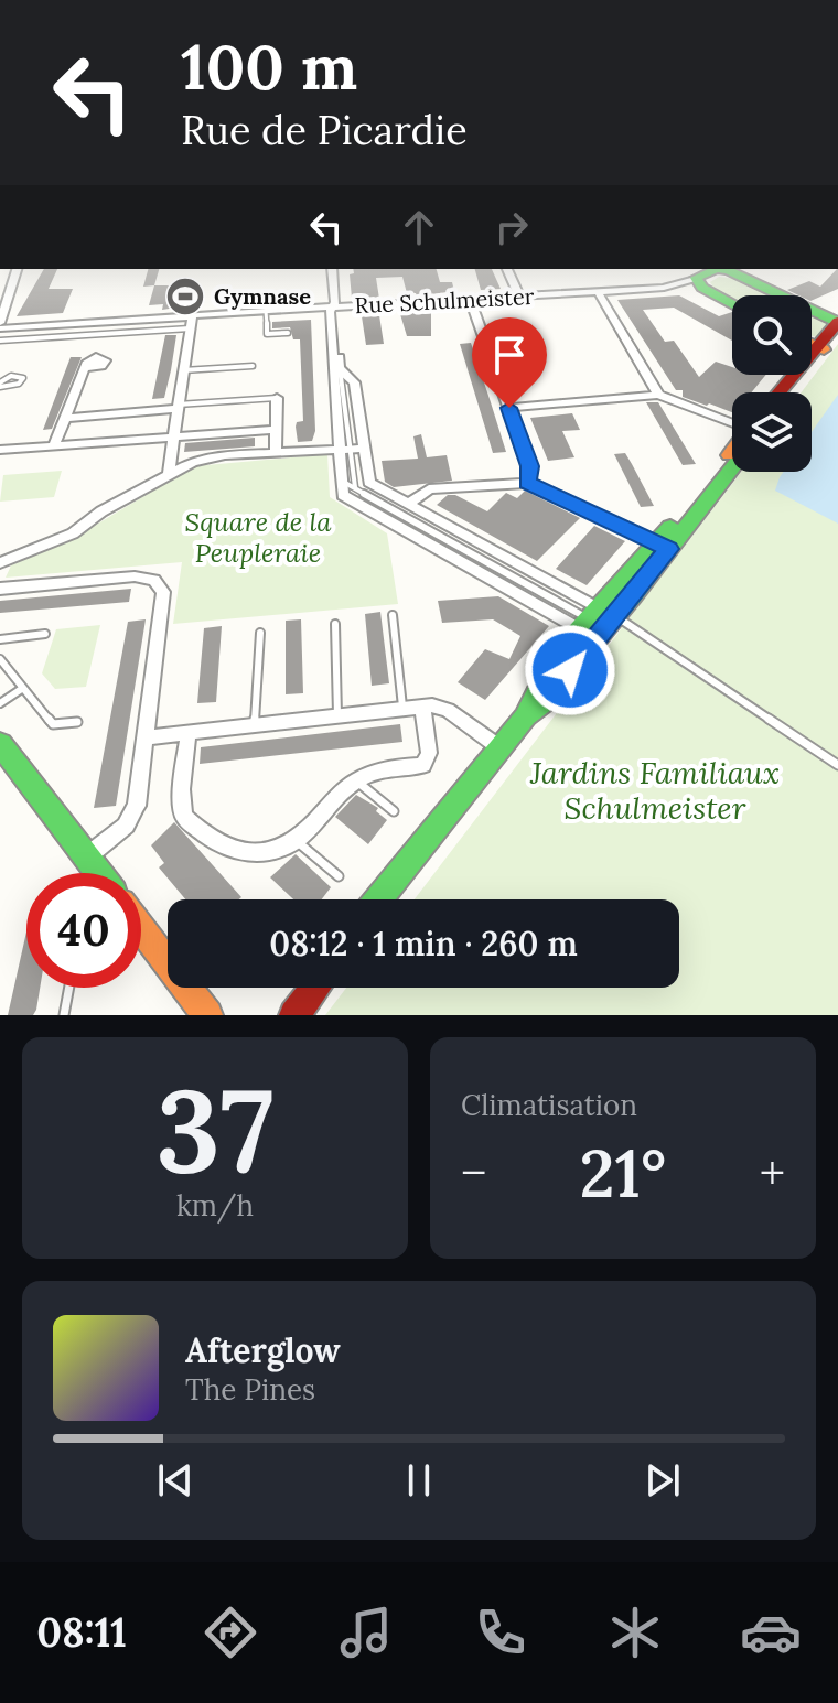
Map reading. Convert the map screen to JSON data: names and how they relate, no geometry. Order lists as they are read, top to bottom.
{
  "streets": {
    "street": ["Rue Schulmeister"]
  },
  "parks": ["Square de la Peupleraie", "Jardins Familiaux Schulmeister"],
  "places": {
    "sports": ["Gymnase"]
  },
  "page": {
    "turn": ["100 m", "Rue de Picardie"],
    "limit": "40",
    "trip": "08:12 · 1 min · 260 m",
    "tile": [
      ["37", "km/h"],
      "Climatisation"
    ],
    "heat": ["−", "21°", "+"],
    "song": ["Afterglow", "The Pines"],
    "tabs": "08:11"
  }
}
